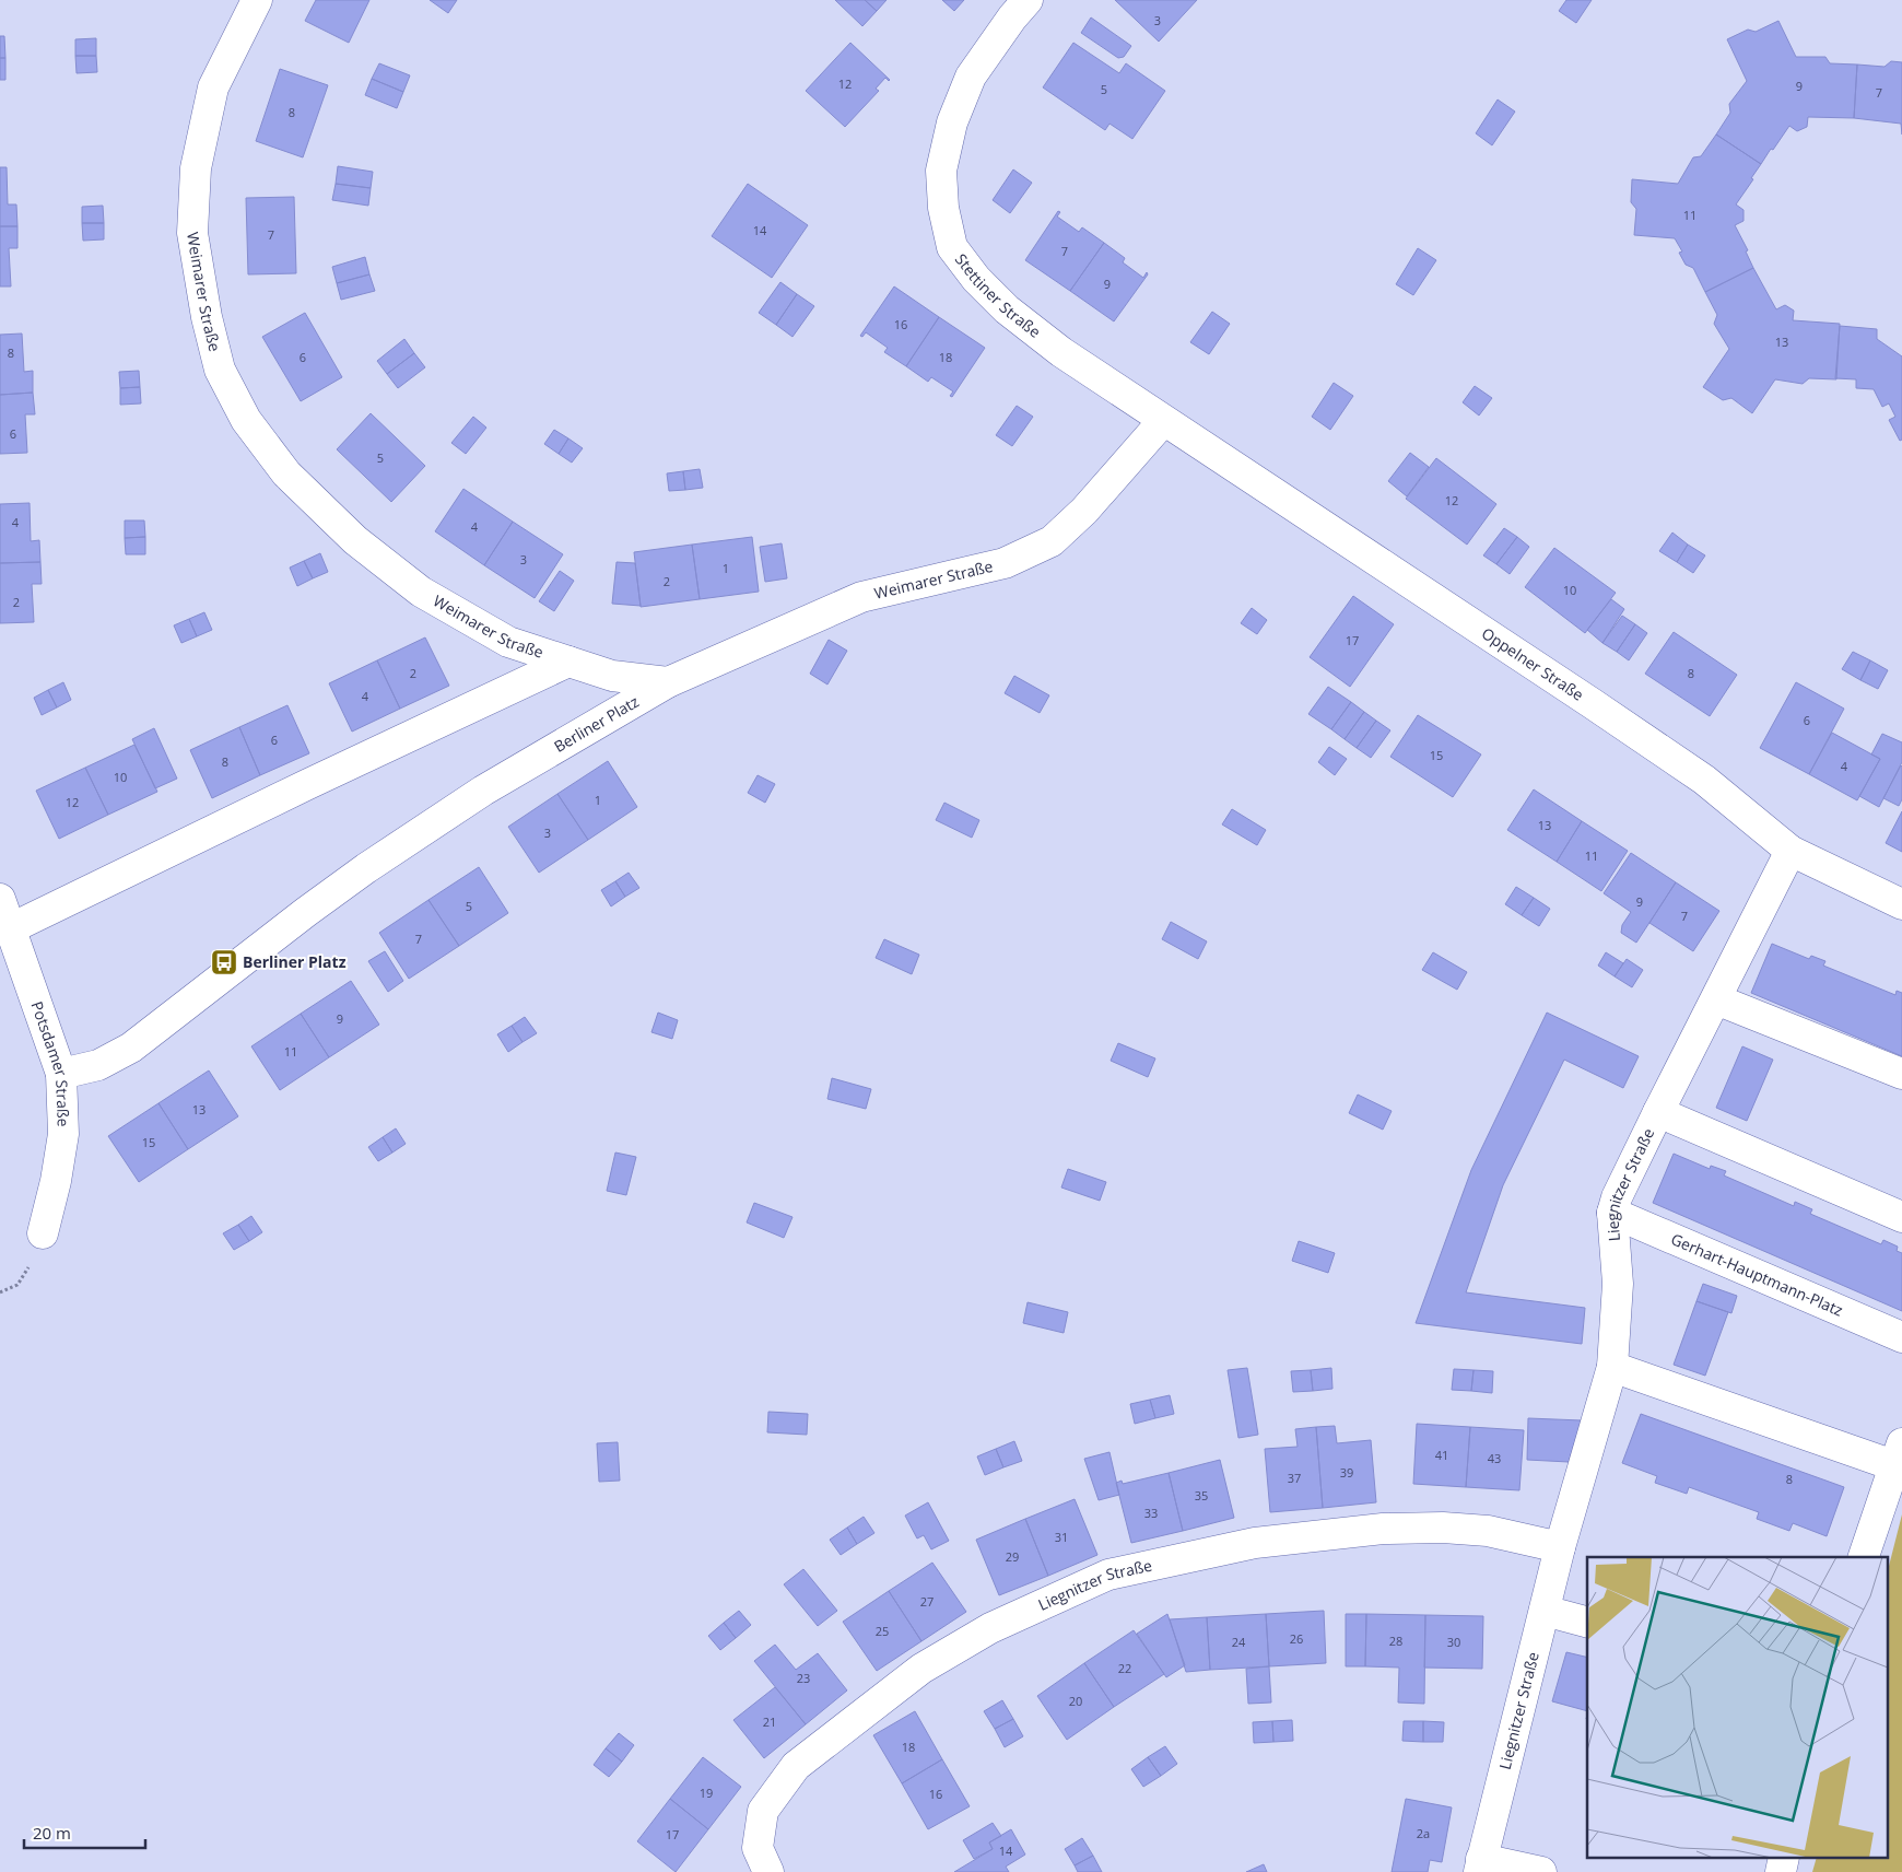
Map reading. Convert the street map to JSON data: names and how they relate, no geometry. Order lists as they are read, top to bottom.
{
  "streets": {
    "street": [
      "Weimarer Straße",
      "Stettiner Straße",
      "Oppelner Straße",
      "Berliner Platz",
      "Potsdamer Straße",
      "Liegnitzer Straße",
      "Gerhart-Hauptmann-Platz"
    ]
  },
  "crossings": [
    ["Weimarer Straße", "Stettiner Straße"],
    ["Weimarer Straße", "Oppelner Straße"],
    ["Weimarer Straße", "Berliner Platz"],
    ["Stettiner Straße", "Oppelner Straße"],
    ["Oppelner Straße", "Liegnitzer Straße"],
    ["Berliner Platz", "Potsdamer Straße"],
    ["Liegnitzer Straße", "Gerhart-Hauptmann-Platz"]
  ],
  "places": {
    "bus stop": ["Berliner Platz"]
  },
  "house_numbers": [
    "3",
    "12",
    "9",
    "5",
    "7",
    "8",
    "11",
    "14",
    "7",
    "7",
    "9",
    "16",
    "13",
    "8",
    "6",
    "18",
    "6",
    "5",
    "12",
    "4",
    "4",
    "3",
    "1",
    "2",
    "10",
    "2",
    "17",
    "2",
    "8",
    "4",
    "6",
    "6",
    "15",
    "8",
    "4",
    "10",
    "1",
    "12",
    "13",
    "3",
    "11",
    "9",
    "5",
    "7",
    "7",
    "9",
    "11",
    "13",
    "15",
    "41",
    "43",
    "39",
    "37",
    "8",
    "35",
    "33",
    "31",
    "29",
    "27",
    "25",
    "26",
    "28",
    "24",
    "30",
    "22",
    "23",
    "20",
    "21",
    "18",
    "19",
    "16",
    "2a",
    "17",
    "14"
  ],
  "scale_bar": "20 m"
}
